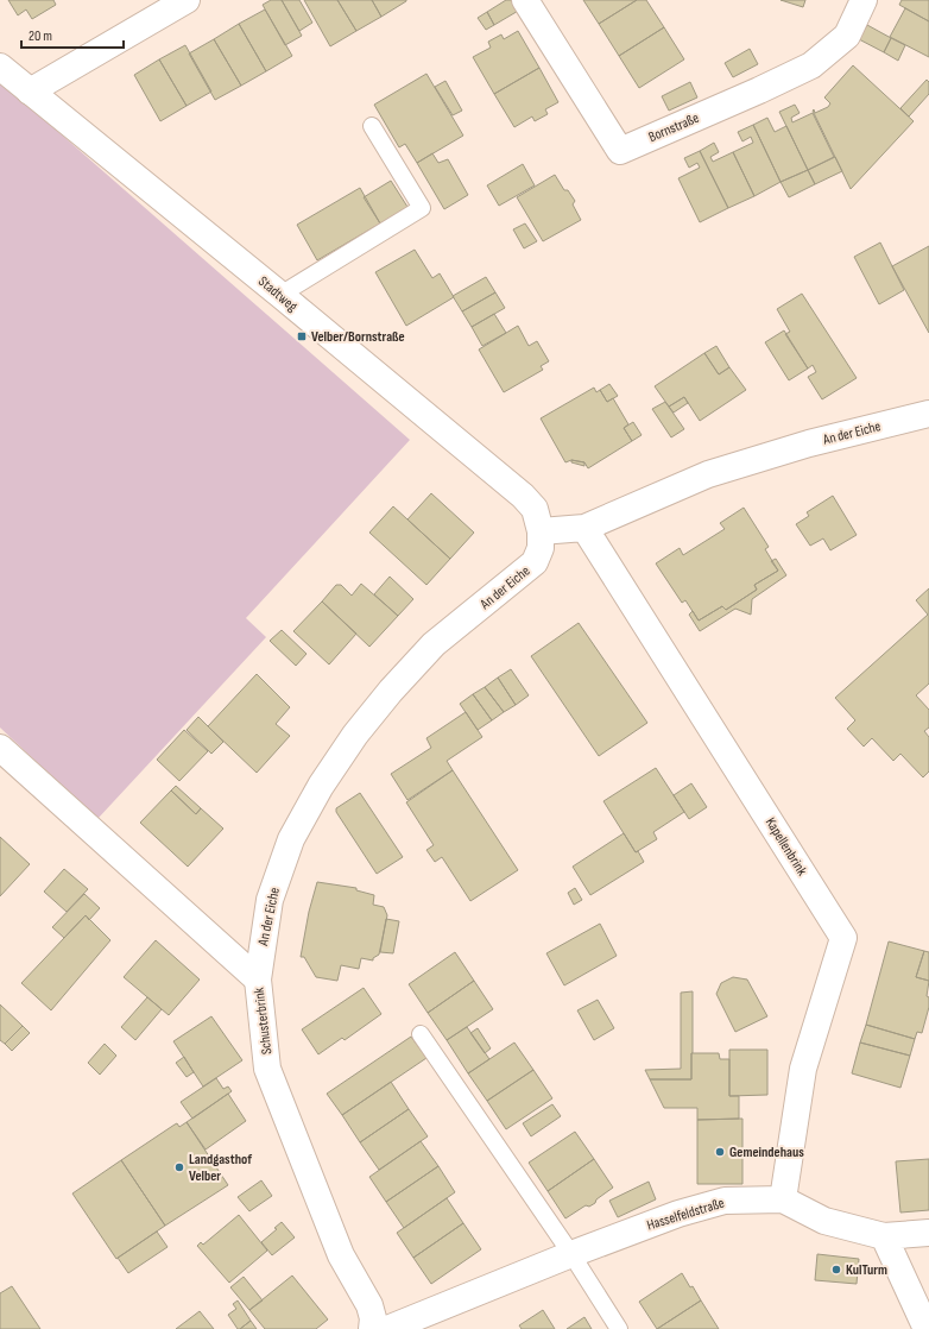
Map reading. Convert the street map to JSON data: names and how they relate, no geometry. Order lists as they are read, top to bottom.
{
  "streets": {
    "street": [
      "Bornstraße",
      "Stadtweg",
      "An der Eiche",
      "Kapellenbrink",
      "Schusterbrink",
      "Hasselfeldstraße"
    ]
  },
  "crossings": [
    ["Stadtweg", "An der Eiche"],
    ["An der Eiche", "Kapellenbrink"],
    ["An der Eiche", "Schusterbrink"],
    ["Kapellenbrink", "Hasselfeldstraße"]
  ],
  "places": {
    "transit": ["Velber/Bornstraße"],
    "other": ["Gemeindehaus", "Landgasthof Velber", "KulTurm"]
  },
  "scale_bar": "20 m"
}
